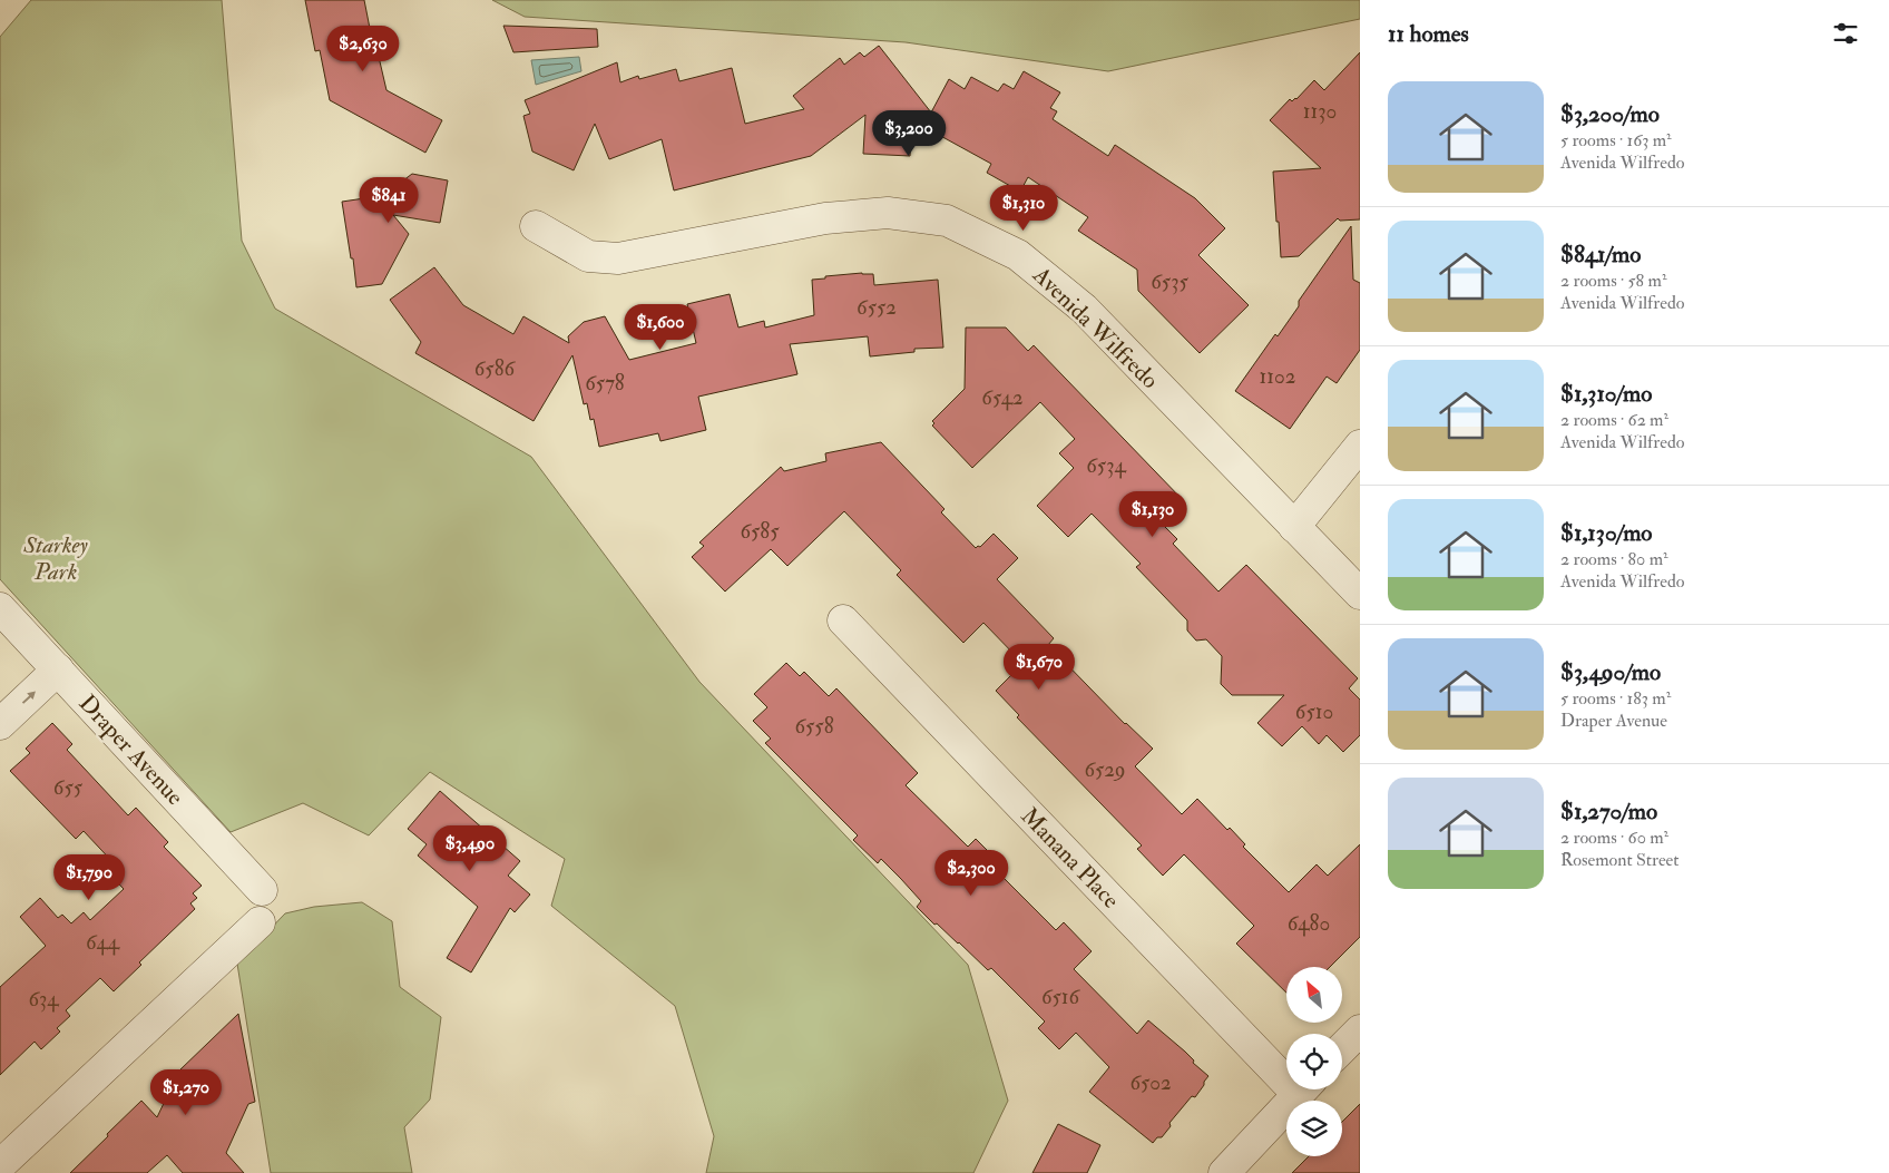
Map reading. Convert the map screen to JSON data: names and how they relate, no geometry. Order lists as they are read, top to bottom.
{
  "streets": {
    "street": ["Avenida Wilfredo", "Draper Avenue", "Manana Place"]
  },
  "parks": ["Starkey Park"],
  "house_numbers": [
    "1130",
    "6535",
    "6552",
    "6586",
    "1102",
    "6578",
    "6542",
    "6534",
    "6585",
    "6510",
    "6558",
    "6529",
    "655",
    "6480",
    "644",
    "6516",
    "634",
    "6502"
  ],
  "north": "top left",
  "page": {
    "heading": "11 homes",
    "price": [
      "$2,630",
      "$3,200",
      "$841",
      "$1,310",
      "$1,600",
      "$1,130",
      "$1,670",
      "$3,490",
      "$2,300",
      "$1,790",
      "$1,270"
    ],
    "list": [
      {
        "name": "$3,200/mo",
        "note": "5 rooms · 163 m² · Avenida Wilfredo"
      },
      {
        "name": "$841/mo",
        "note": "2 rooms · 58 m² · Avenida Wilfredo"
      },
      {
        "name": "$1,310/mo",
        "note": "2 rooms · 62 m² · Avenida Wilfredo"
      },
      {
        "name": "$1,130/mo",
        "note": "2 rooms · 80 m² · Avenida Wilfredo"
      },
      {
        "name": "$3,490/mo",
        "note": "5 rooms · 183 m² · Draper Avenue"
      },
      {
        "name": "$1,270/mo",
        "note": "2 rooms · 60 m² · Rosemont Street"
      }
    ]
  }
}
